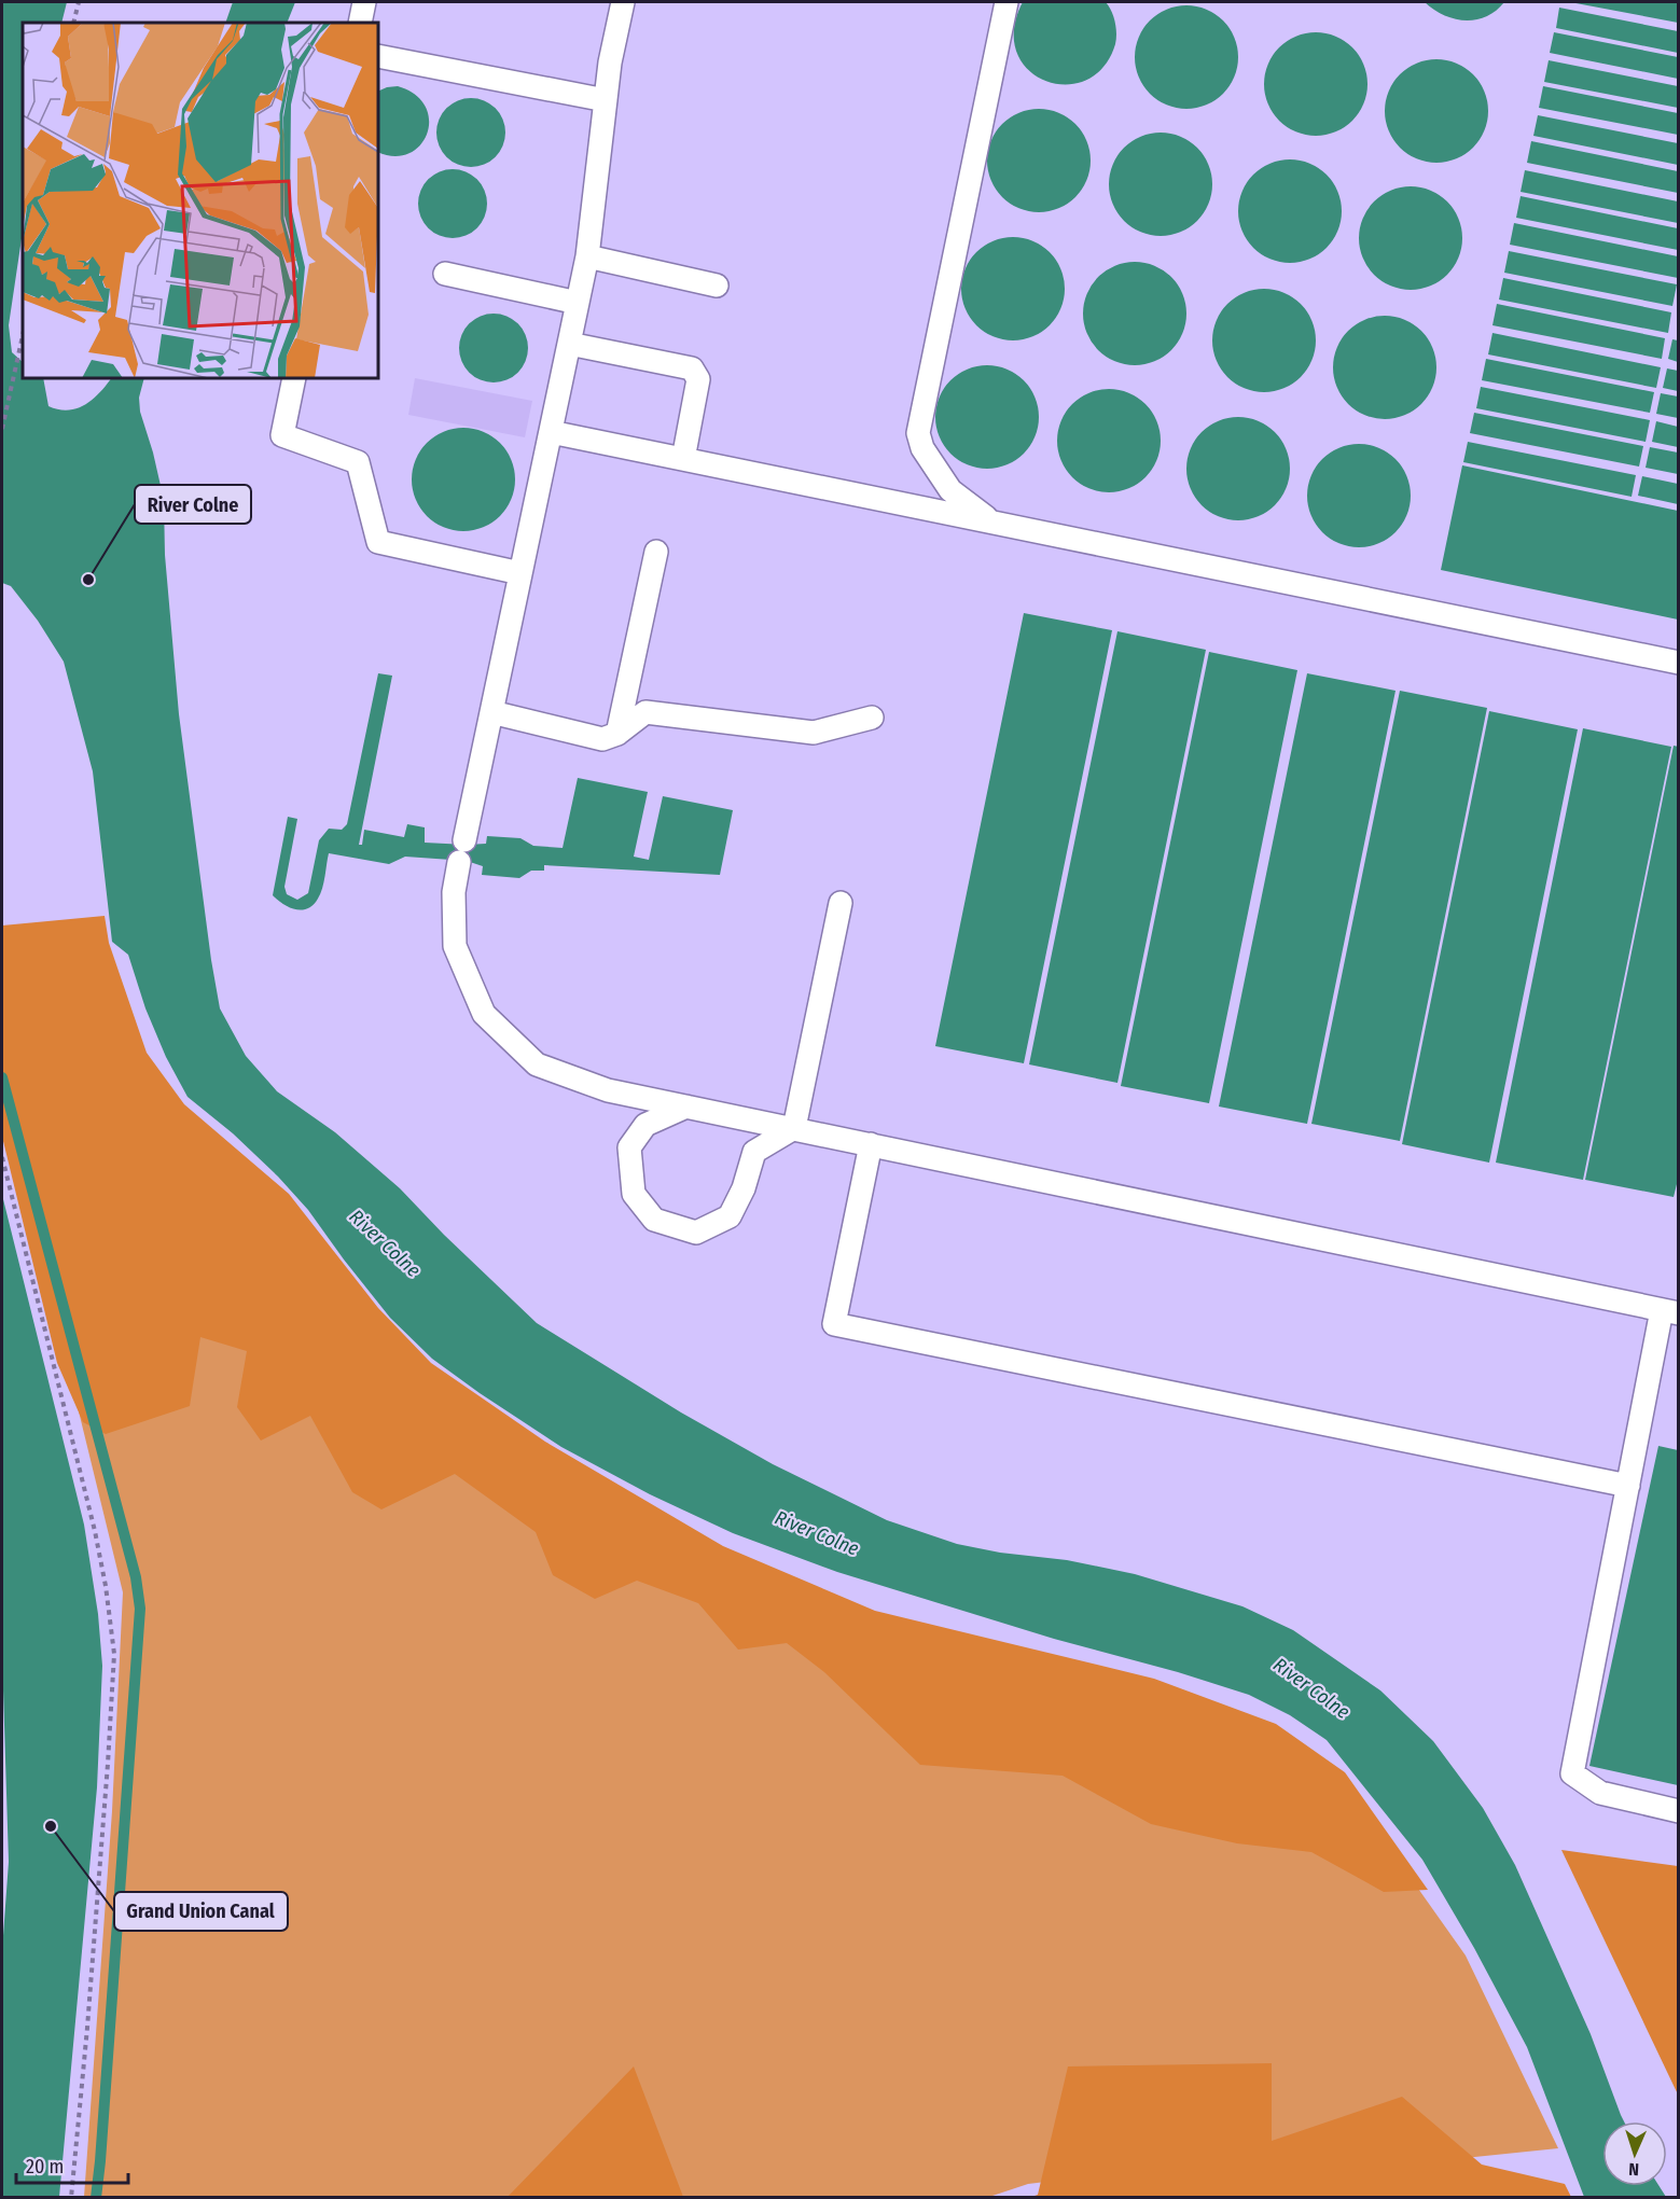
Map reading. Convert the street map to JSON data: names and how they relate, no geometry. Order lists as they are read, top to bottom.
{
  "water": ["River Colne"],
  "places": ["River Colne", "Grand Union Canal"],
  "scale_bar": "20 m",
  "north": "bottom"
}
